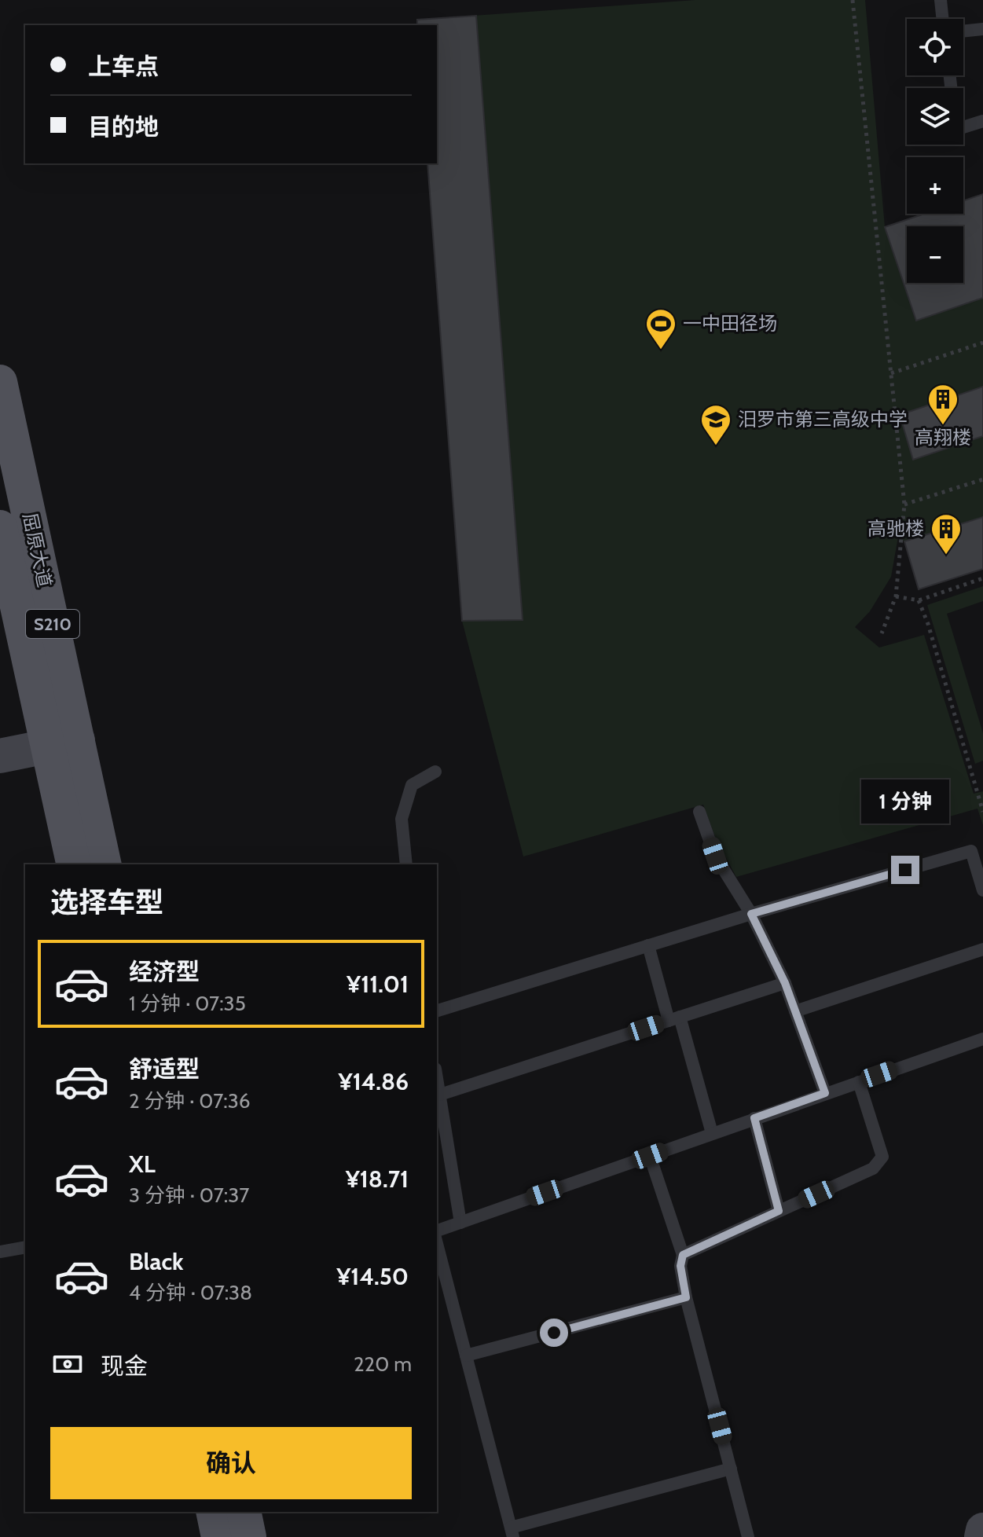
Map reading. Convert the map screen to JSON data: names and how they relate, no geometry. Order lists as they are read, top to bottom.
{
  "streets": {
    "main road": ["屈原大道", "S210"]
  },
  "places": {
    "sports": ["一中田径场"],
    "building": ["高翔楼", "高驰楼"],
    "school or university": ["汨罗市第三高级中学"]
  },
  "page": {
    "map_buttons": ["+", "−"],
    "banner": ["上车点", "目的地"],
    "bubble": "1 分钟",
    "heading": "选择车型",
    "list": [
      {
        "name": "经济型",
        "note": "1 分钟 · 07:35",
        "value": "¥11.01"
      },
      {
        "name": "舒适型",
        "note": "2 分钟 · 07:36",
        "value": "¥14.86"
      },
      {
        "name": "XL",
        "note": "3 分钟 · 07:37",
        "value": "¥18.71"
      },
      {
        "name": "Black",
        "note": "4 分钟 · 07:38",
        "value": "¥14.50"
      }
    ],
    "pay": ["现金", "220 m"],
    "buttons": "确认"
  }
}
